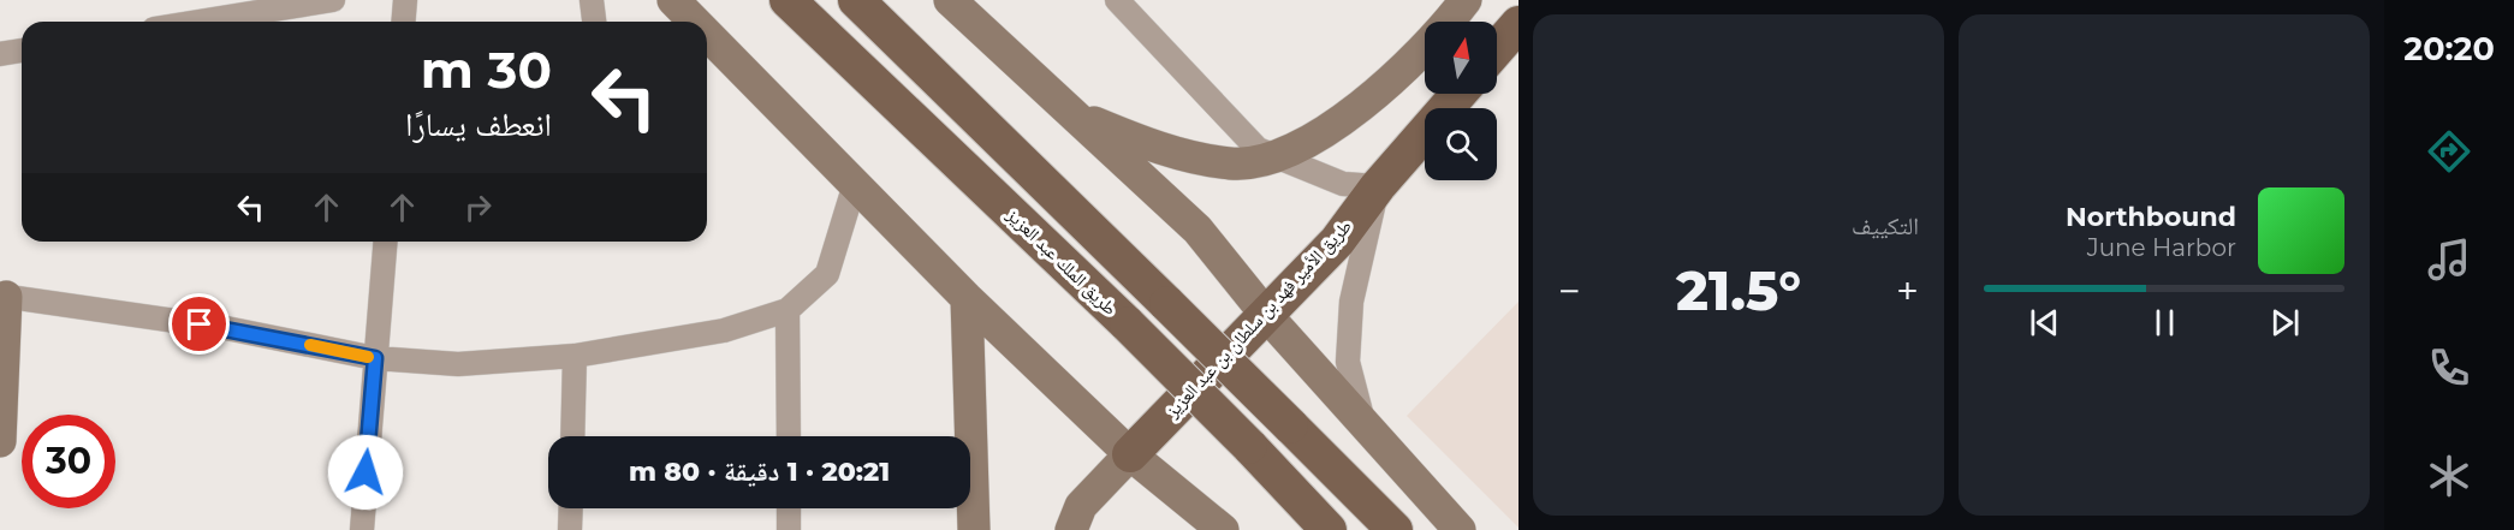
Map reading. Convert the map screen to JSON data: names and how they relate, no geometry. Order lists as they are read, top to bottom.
{
  "streets": {
    "main road": ["طريق الملك عبد العزيز", "طريق الأمير فهد بن سلطان بن عبد العزيز"]
  },
  "north": "top",
  "page": {
    "tabs": "20:20",
    "tile": "التكييف",
    "turn": ["30 m", "انعطف يسارًا"],
    "song": ["Northbound", "June Harbor"],
    "heat": ["−", "21.5°", "+"],
    "limit": "30",
    "trip": "20:21 · 1 دقيقة · 80 m"
  }
}
